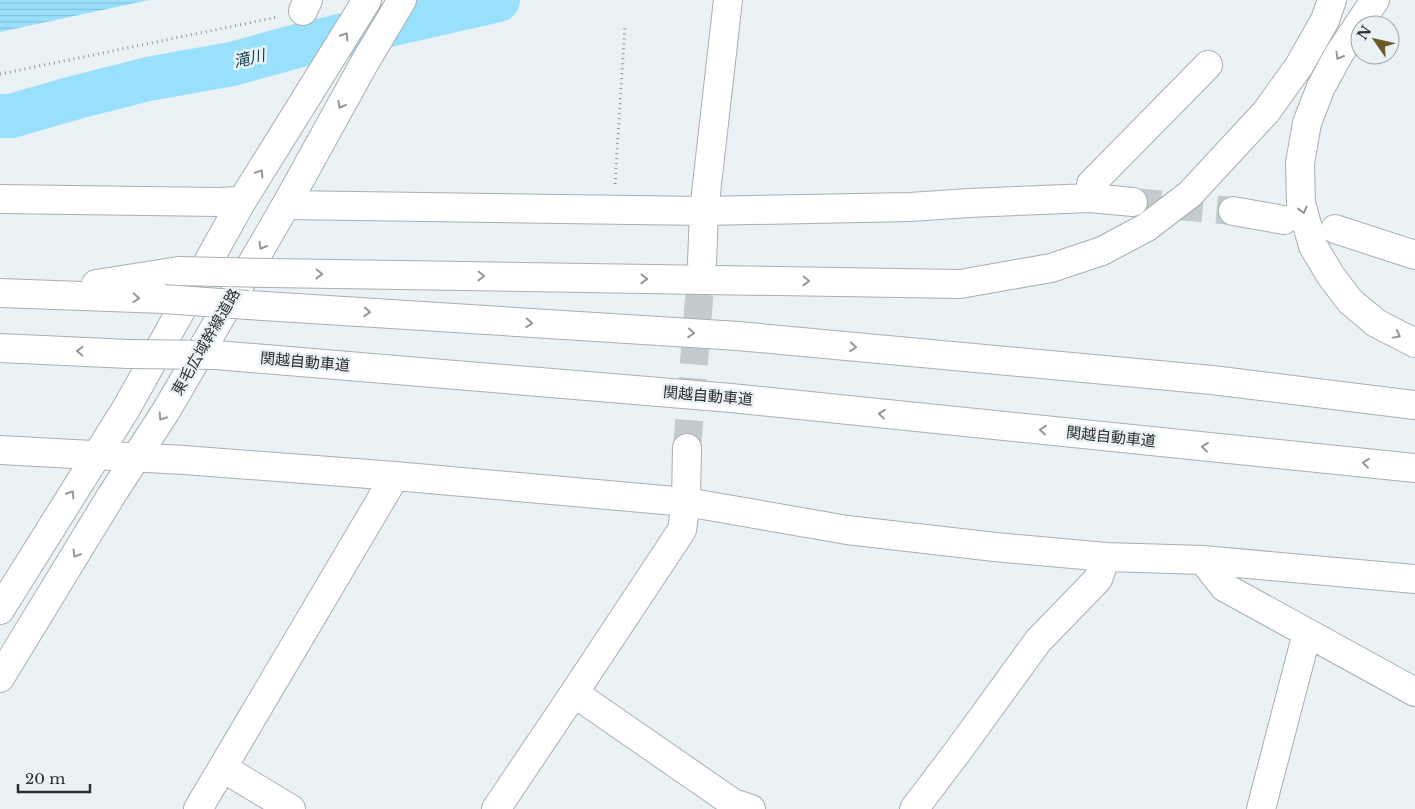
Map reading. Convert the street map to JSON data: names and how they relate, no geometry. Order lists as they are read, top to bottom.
{
  "streets": {
    "main road": ["東毛広域幹線道路", "関越自動車道"]
  },
  "water": ["滝川"],
  "scale_bar": "20 m",
  "north": "top left"
}
